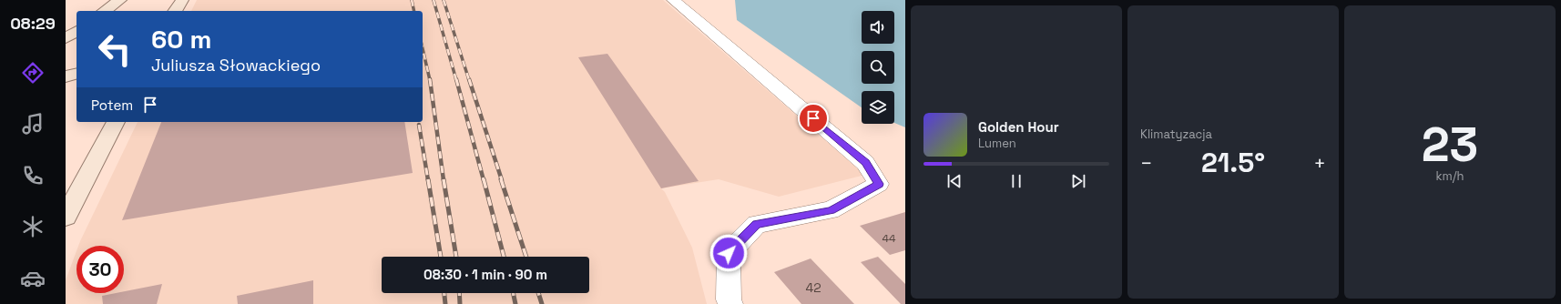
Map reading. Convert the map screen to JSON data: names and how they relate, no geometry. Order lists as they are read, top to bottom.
{
  "house_numbers": ["44", "42"],
  "page": {
    "tabs": "08:29",
    "tile": [
      "Klimatyzacja",
      ["23", "km/h"]
    ],
    "turn": ["60 m", "Juliusza Słowackiego"],
    "then": "Potem",
    "song": ["Golden Hour", "Lumen"],
    "heat": ["−", "21.5°", "+"],
    "limit": "30",
    "trip": "08:30 · 1 min · 90 m"
  }
}
